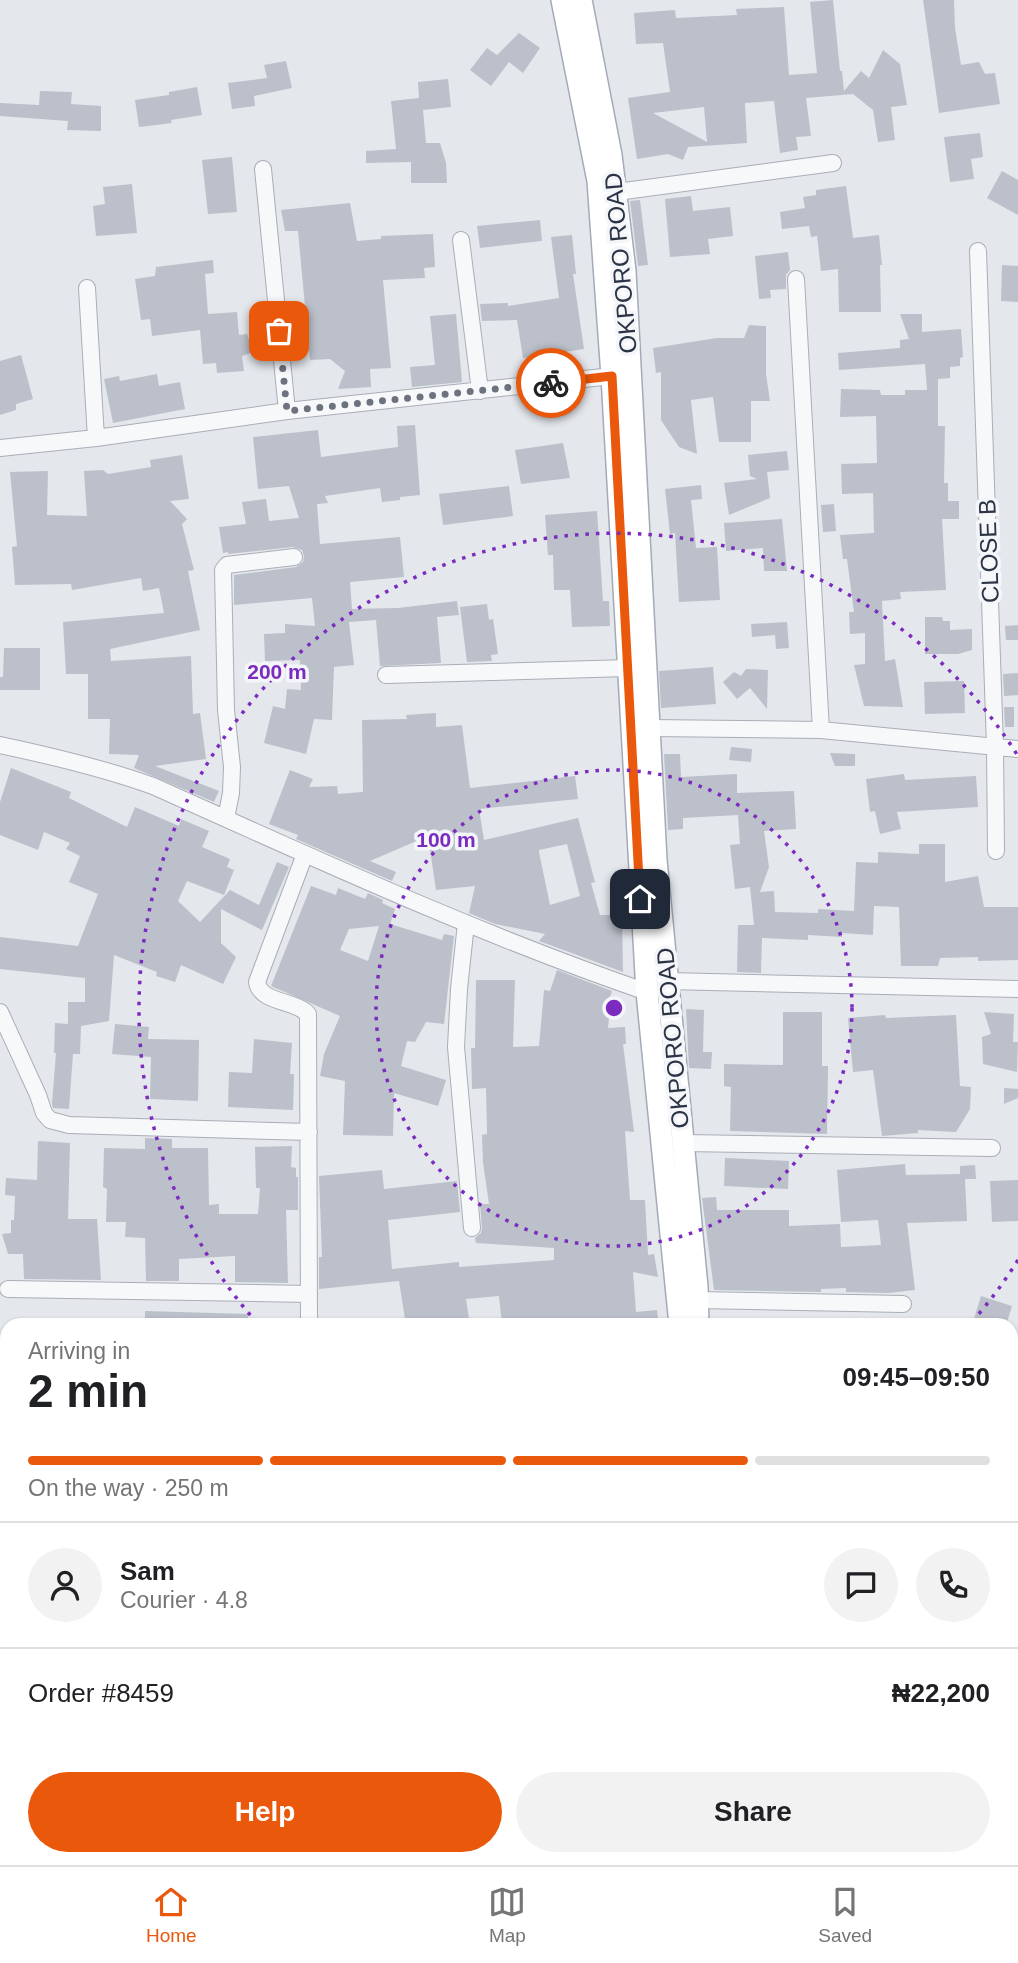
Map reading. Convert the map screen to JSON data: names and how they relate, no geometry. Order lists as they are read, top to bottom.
{
  "streets": {
    "main road": ["OKPORO ROAD"],
    "street": ["CLOSE B"]
  },
  "page": {
    "heading": ["2 min", "Arriving in", "09:45–09:50"],
    "panel": [
      "Sam",
      "Courier · 4.8",
      "Order #8459",
      "₦22,200"
    ],
    "bar": "On the way · 250 m",
    "buttons": ["Help", "Share"],
    "tabs": ["Home", "Map", "Saved"]
  },
  "rings": ["200 m", "100 m"]
}
